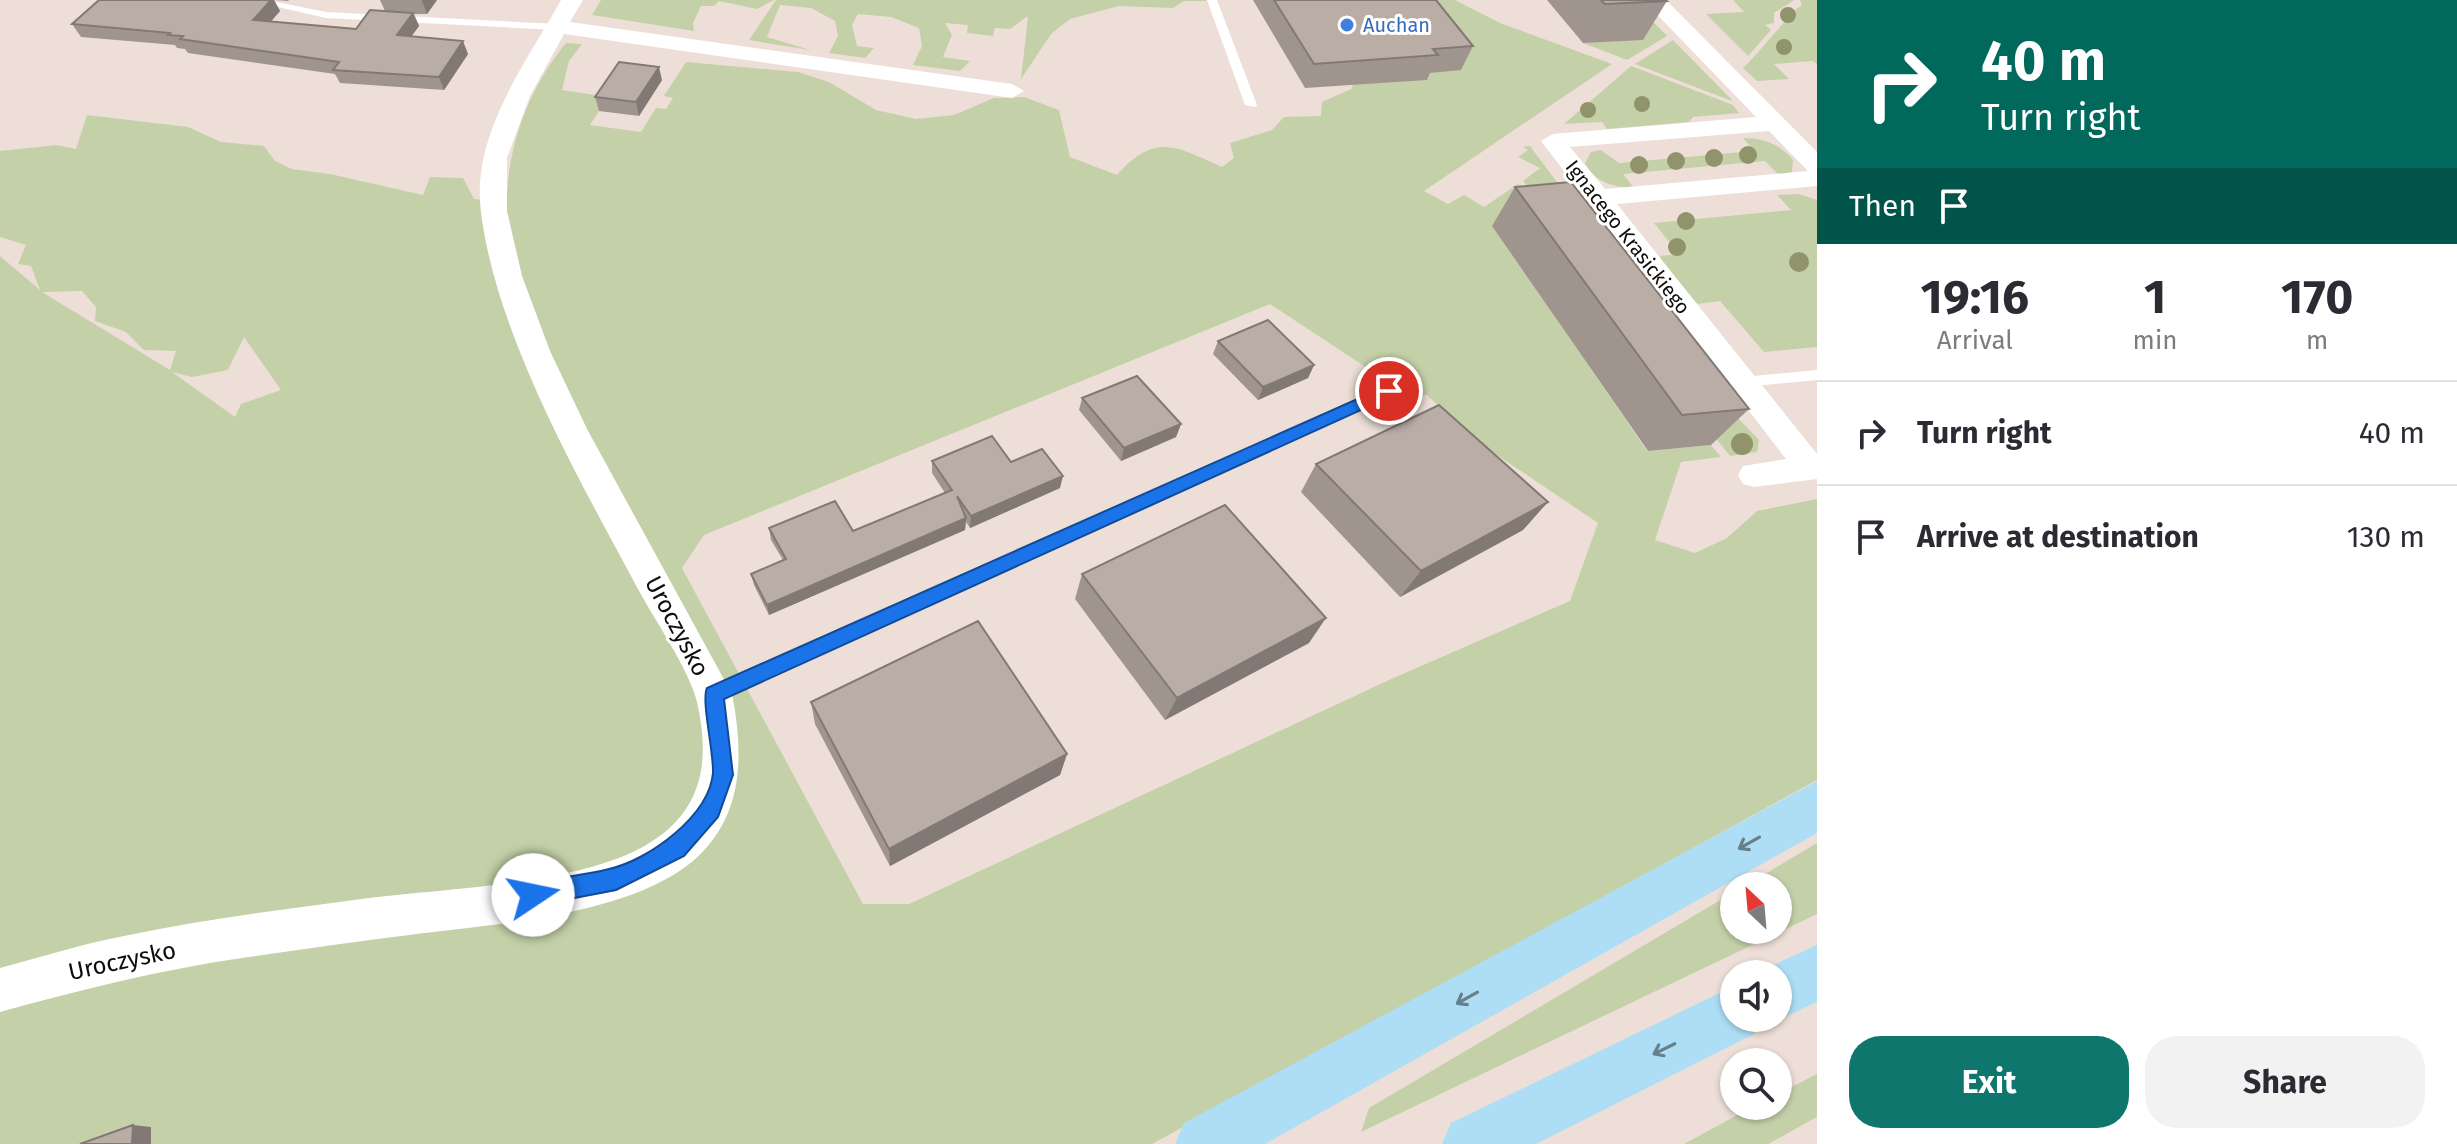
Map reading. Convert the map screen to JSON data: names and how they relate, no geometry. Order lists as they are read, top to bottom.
{
  "streets": {
    "street": ["Ignacego Krasickiego", "Uroczysko"]
  },
  "places": ["Auchan"],
  "north": "top left",
  "page": {
    "turn": ["40 m", "Turn right"],
    "then": "Then",
    "eta": [
      "19:16",
      "Arrival",
      "1",
      "min",
      "170",
      "m"
    ],
    "list": [
      {
        "name": "Turn right",
        "value": "40 m"
      },
      {
        "name": "Arrive at destination",
        "value": "130 m"
      }
    ],
    "buttons": ["Exit", "Share"]
  }
}
